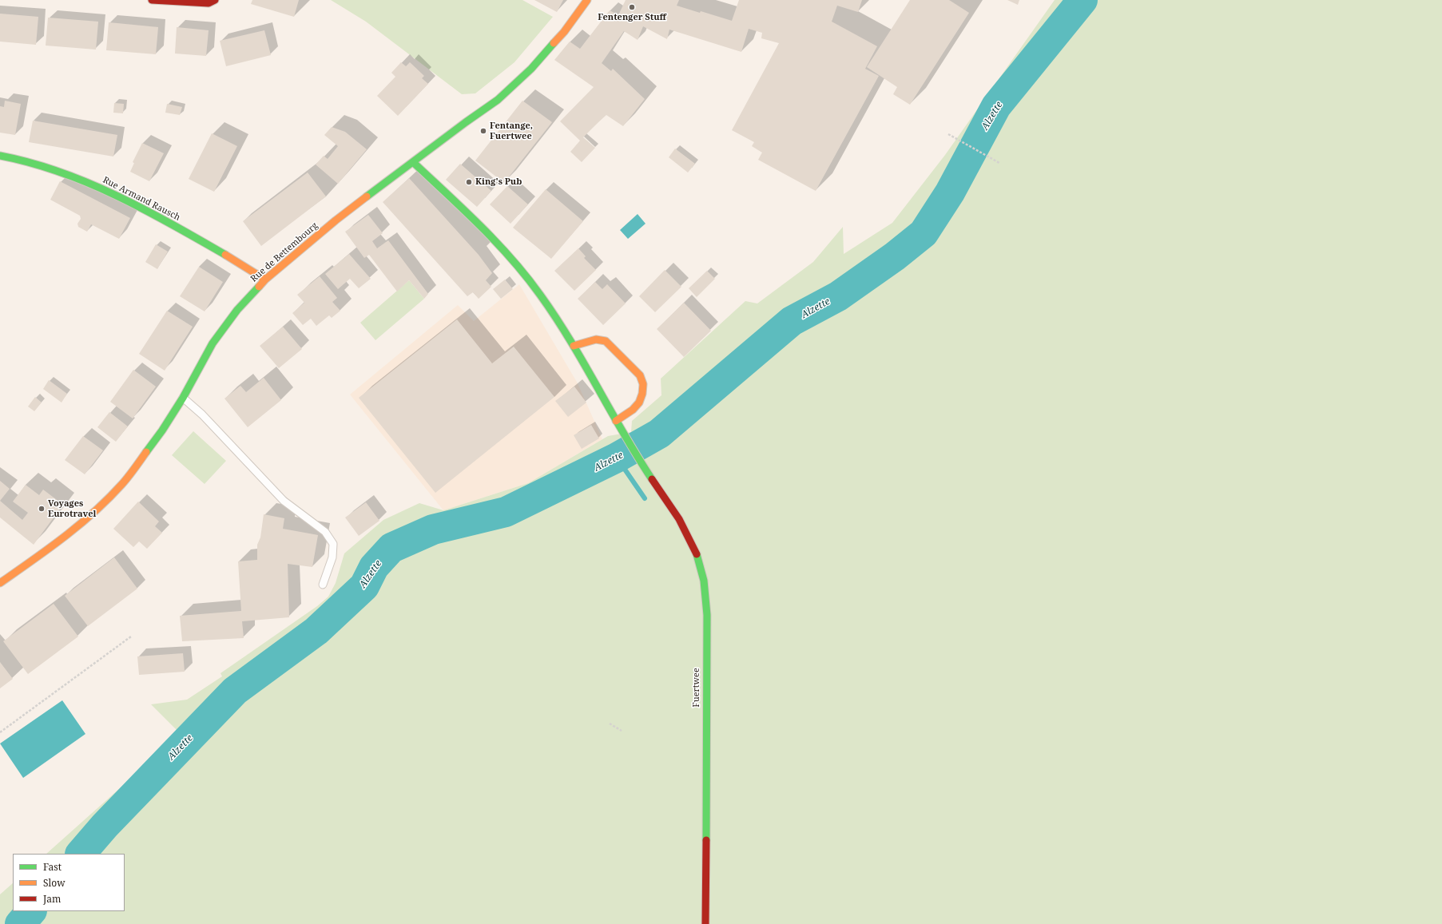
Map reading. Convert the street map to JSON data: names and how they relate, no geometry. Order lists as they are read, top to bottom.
{
  "streets": {
    "street": ["Rue Armand Rausch", "Rue de Bettembourg", "Fuertwee"]
  },
  "crossings": [
    ["Rue Armand Rausch", "Rue de Bettembourg"]
  ],
  "water": ["Alzette"],
  "places": [
    "Fentenger Stuff",
    "Fentange, Fuertwee",
    "King's Pub",
    "Voyages Eurotravel"
  ],
  "legend": ["Fast", "Slow", "Jam"]
}
